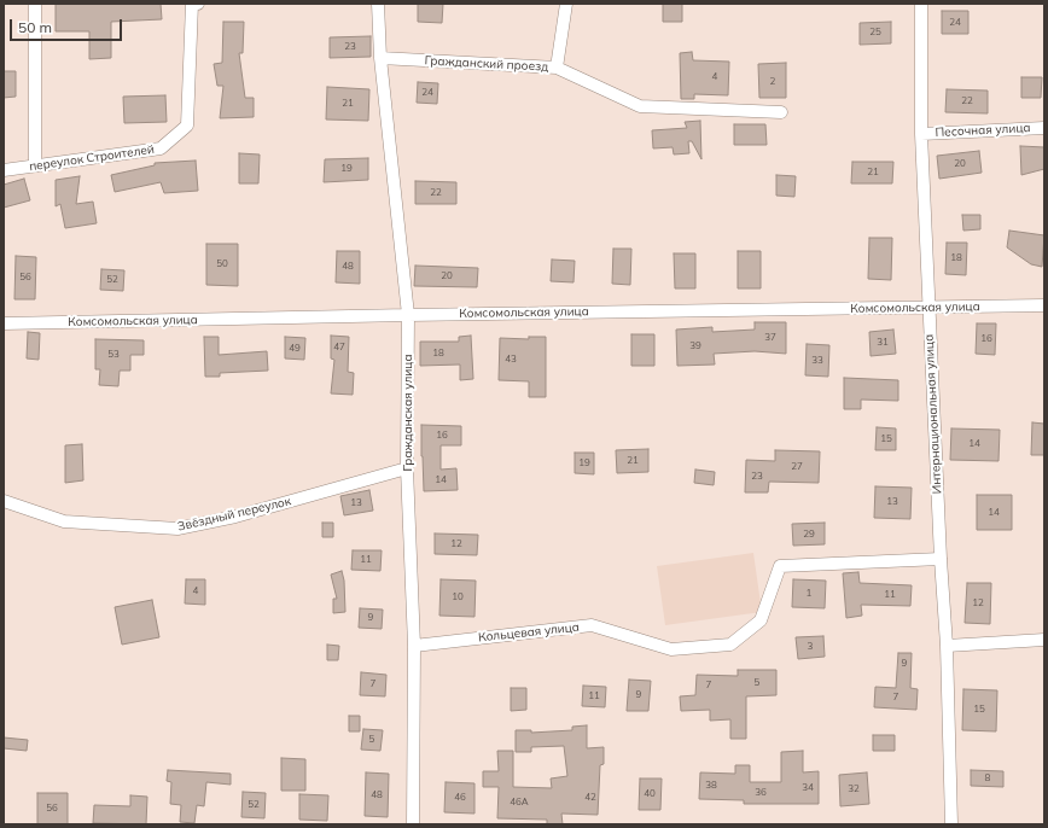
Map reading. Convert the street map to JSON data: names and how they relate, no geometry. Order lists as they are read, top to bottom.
{
  "streets": {
    "street": [
      "Гражданский проезд",
      "Песочная улица",
      "переулок Строителей",
      "Комсомольская улица",
      "Гражданская улица",
      "Интернациональная улица",
      "Звёздный переулок",
      "Кольцевая улица"
    ]
  },
  "crossings": [
    ["Гражданский проезд", "Гражданская улица"],
    ["Песочная улица", "Интернациональная улица"],
    ["Комсомольская улица", "Гражданская улица"],
    ["Комсомольская улица", "Интернациональная улица"],
    ["Гражданская улица", "Звёздный переулок"],
    ["Гражданская улица", "Кольцевая улица"],
    ["Интернациональная улица", "Кольцевая улица"]
  ],
  "house_numbers": [
    "24",
    "25",
    "23",
    "4",
    "2",
    "24",
    "22",
    "21",
    "20",
    "19",
    "21",
    "22",
    "18",
    "50",
    "48",
    "20",
    "56",
    "52",
    "37",
    "16",
    "31",
    "39",
    "47",
    "49",
    "18",
    "53",
    "43",
    "33",
    "16",
    "15",
    "14",
    "21",
    "19",
    "27",
    "23",
    "14",
    "13",
    "13",
    "14",
    "29",
    "12",
    "11",
    "4",
    "1",
    "11",
    "10",
    "12",
    "9",
    "3",
    "9",
    "5",
    "7",
    "7",
    "9",
    "11",
    "7",
    "15",
    "5",
    "8",
    "38",
    "34",
    "32",
    "36",
    "40",
    "48",
    "46",
    "42",
    "46А",
    "52",
    "56"
  ],
  "scale_bar": "50 m"
}
